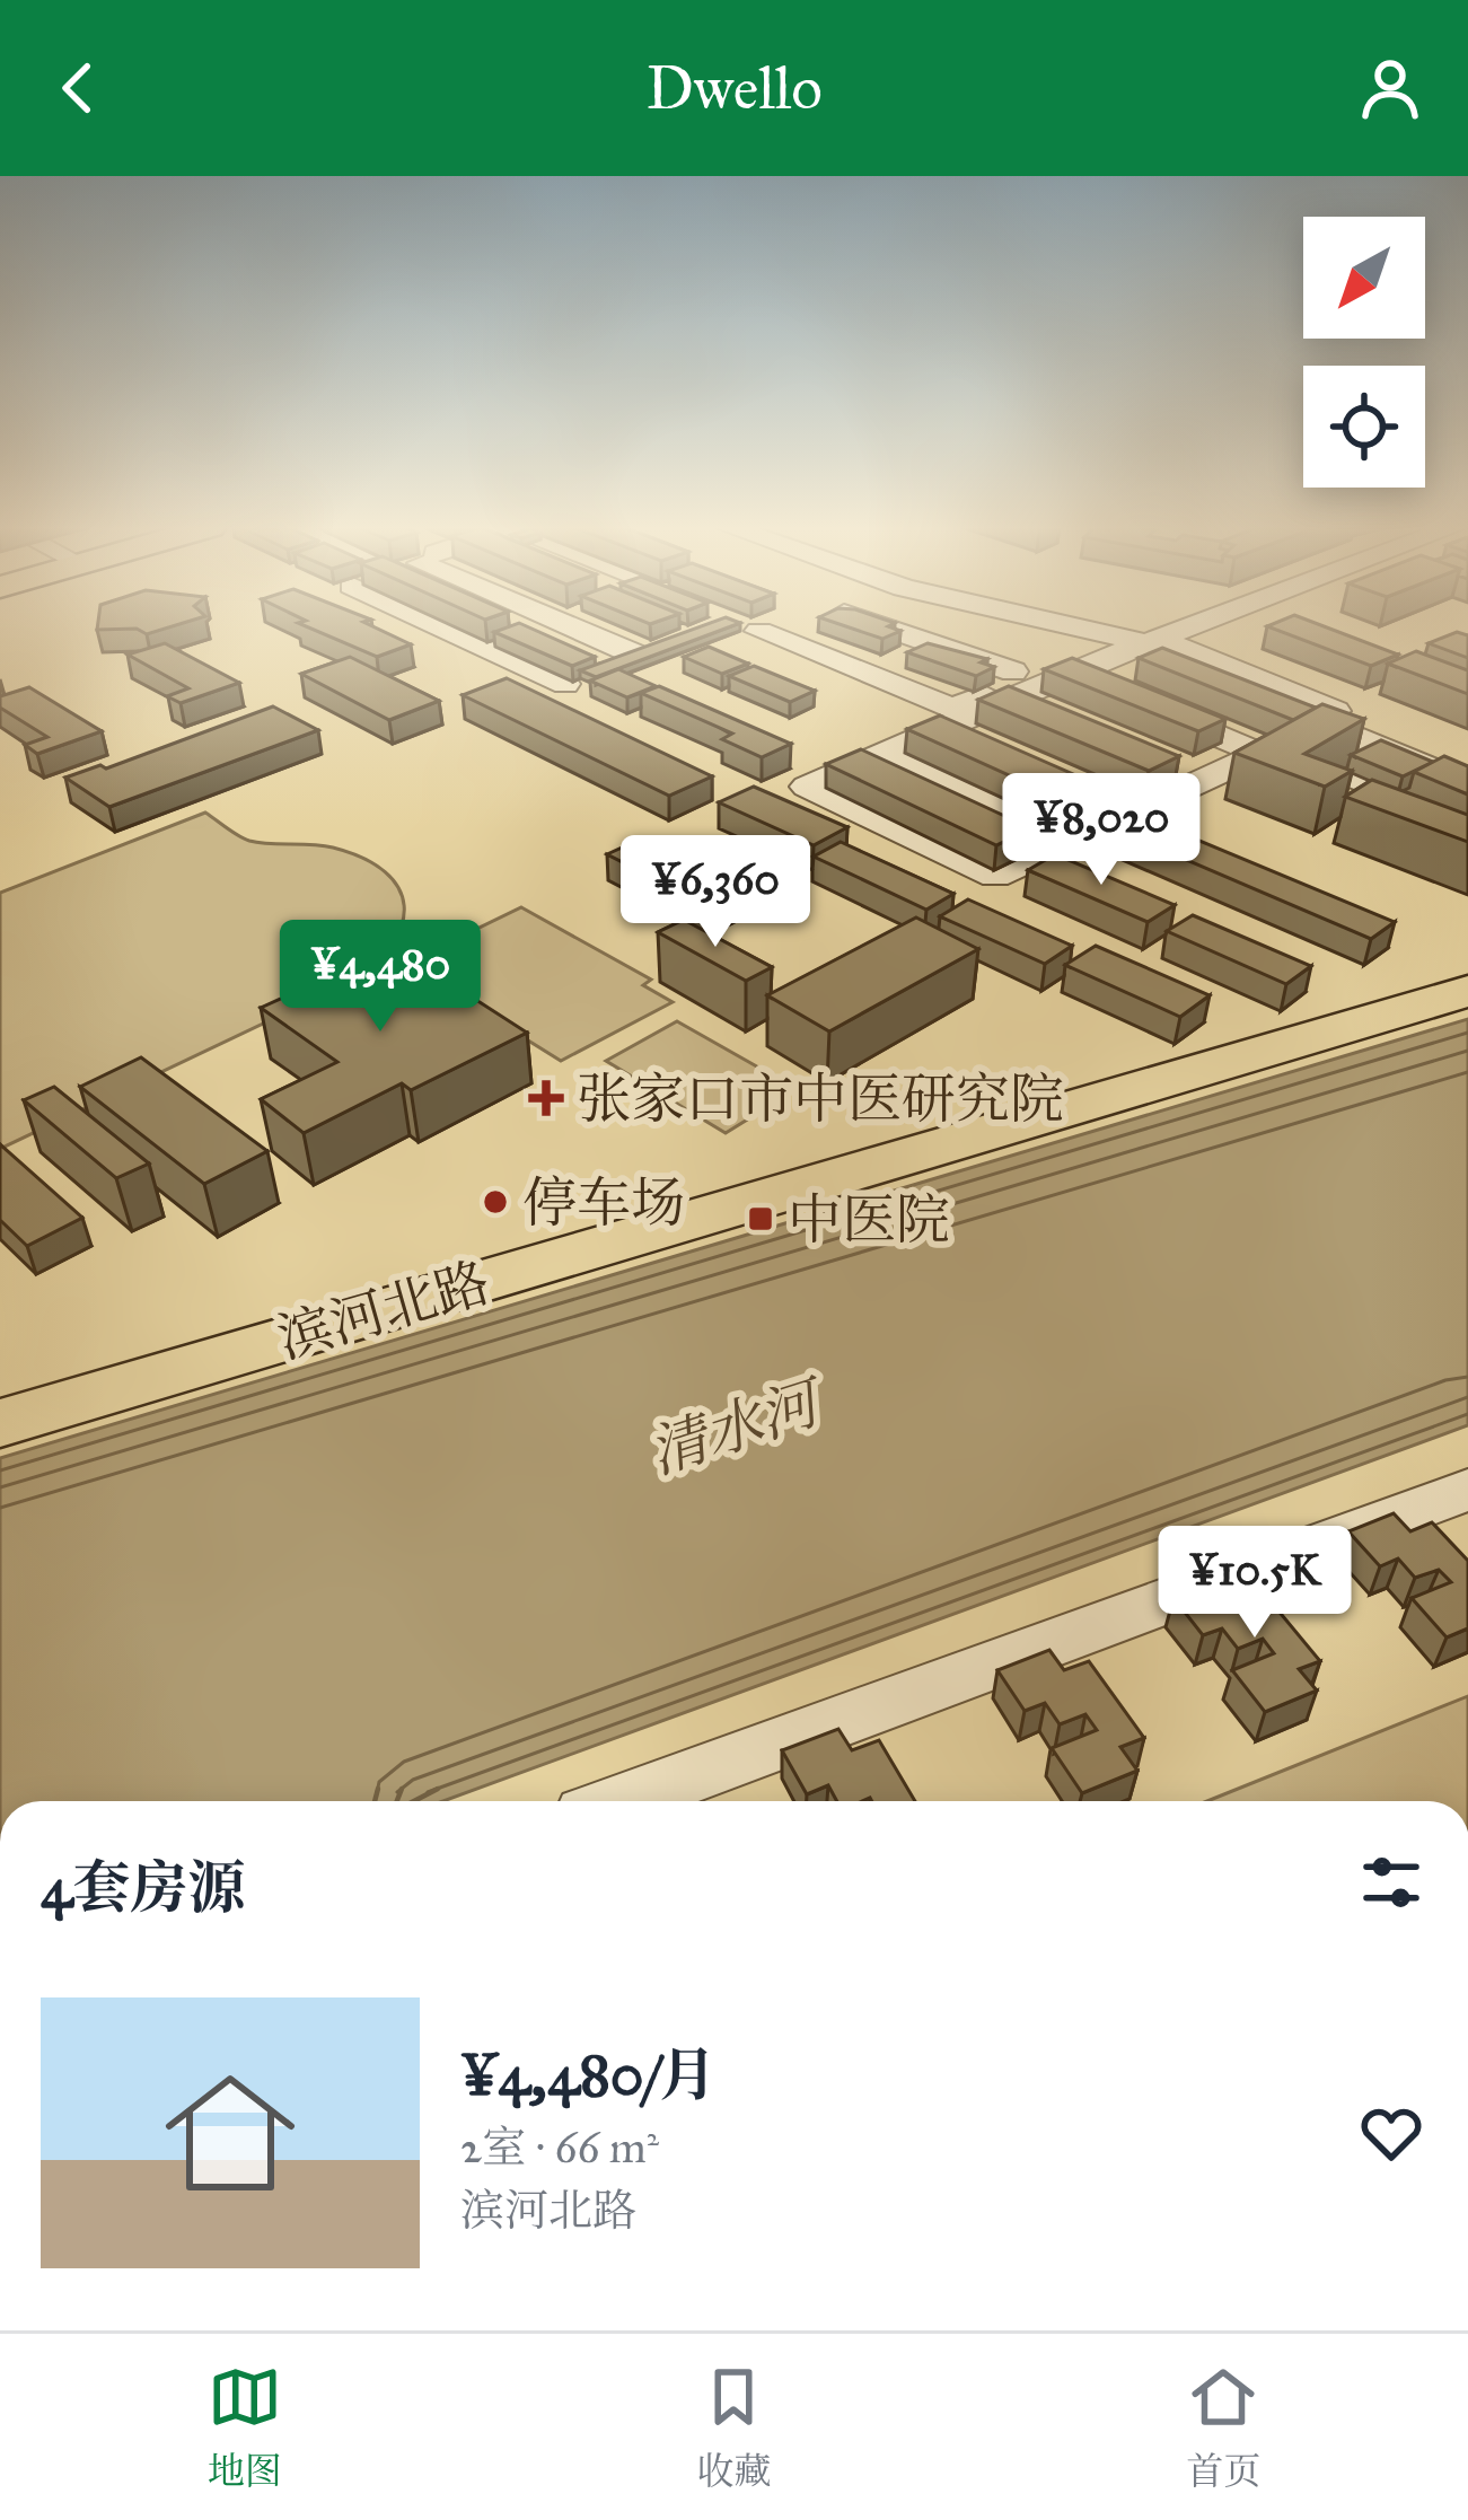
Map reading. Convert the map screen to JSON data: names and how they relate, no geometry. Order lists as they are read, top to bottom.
{
  "streets": {
    "main road": ["滨河北路"]
  },
  "water": ["清水河"],
  "places": {
    "health": ["张家口市中医研究院"],
    "other": ["停车场"],
    "transit": ["中医院"]
  },
  "north": "bottom left",
  "page": {
    "header": "Dwello",
    "price": [
      "¥8,020",
      "¥6,360",
      "¥4,480",
      "¥10.5K"
    ],
    "heading": "4套房源",
    "list": [
      {
        "name": "¥4,480/月",
        "note": "2室 · 66 m² · 滨河北路"
      }
    ],
    "tabs": ["地图", "收藏", "首页"]
  }
}
